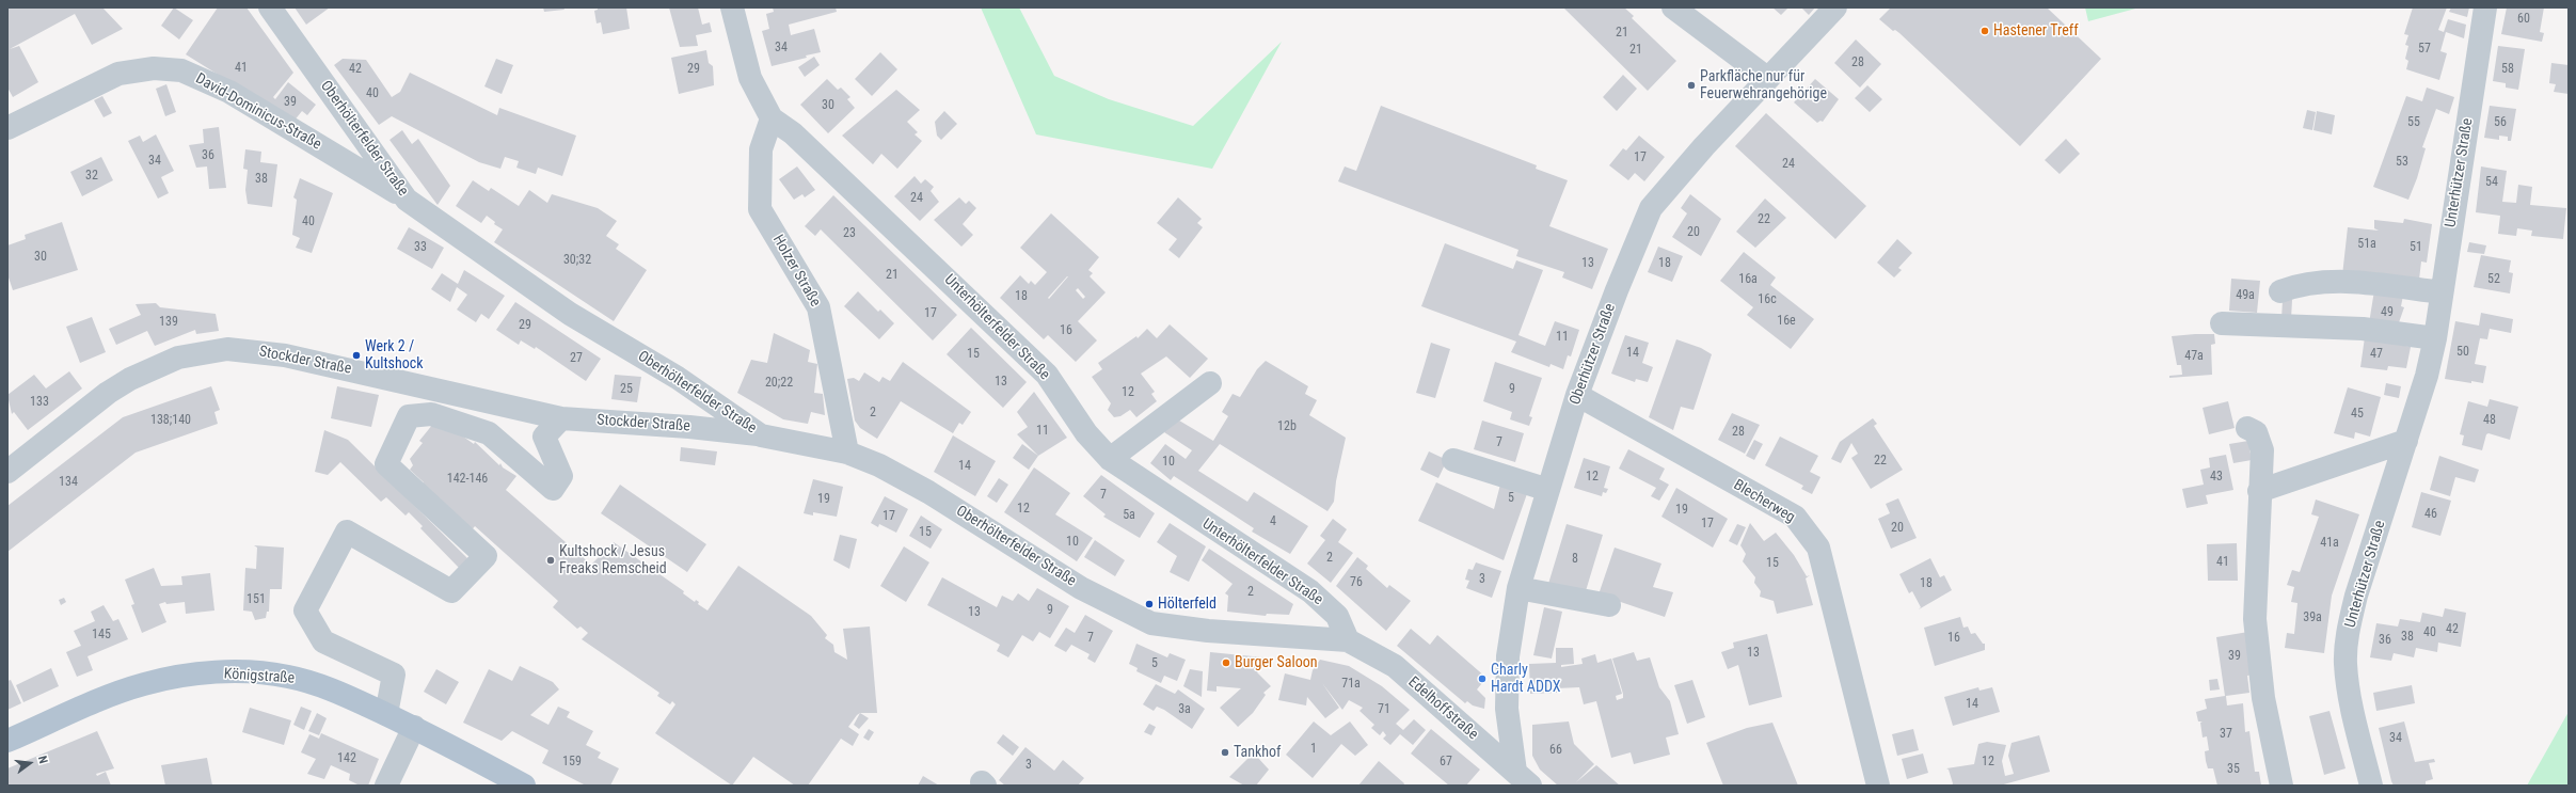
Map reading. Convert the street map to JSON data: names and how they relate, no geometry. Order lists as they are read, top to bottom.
{
  "streets": {
    "main road": ["Königstraße"],
    "street": [
      "David-Dominicus-Straße",
      "Oberhölterfelder Straße",
      "Unterhützer Straße",
      "Holzer Straße",
      "Unterhölterfelder Straße",
      "Oberhützer Straße",
      "Stockder Straße",
      "Blecherweg",
      "Edelhoffstraße"
    ]
  },
  "crossings": [
    ["David-Dominicus-Straße", "Oberhölterfelder Straße"],
    ["Oberhölterfelder Straße", "Holzer Straße"],
    ["Oberhölterfelder Straße", "Unterhölterfelder Straße"],
    ["Oberhölterfelder Straße", "Stockder Straße"],
    ["Oberhölterfelder Straße", "Edelhoffstraße"],
    ["Holzer Straße", "Unterhölterfelder Straße"],
    ["Unterhölterfelder Straße", "Edelhoffstraße"],
    ["Oberhützer Straße", "Blecherweg"],
    ["Oberhützer Straße", "Edelhoffstraße"]
  ],
  "places": [
    "Hastener Treff",
    "Parkfläche nur für Feuerwehrangehörige",
    "Werk 2 / Kultshock",
    "Kultshock / Jesus Freaks Remscheid",
    "Hölterfeld",
    "Burger Saloon",
    "Charly Hardt ADDX",
    "Tankhof"
  ],
  "house_numbers": [
    "60",
    "21",
    "34",
    "57",
    "21",
    "28",
    "41",
    "42",
    "29",
    "58",
    "40",
    "39",
    "30",
    "55",
    "56",
    "36",
    "17",
    "34",
    "53",
    "24",
    "32",
    "38",
    "54",
    "24",
    "22",
    "40",
    "20",
    "23",
    "51a",
    "33",
    "51",
    "30",
    "30;32",
    "13",
    "18",
    "21",
    "16a",
    "52",
    "49a",
    "18",
    "16c",
    "49",
    "17",
    "16e",
    "139",
    "29",
    "16",
    "11",
    "50",
    "14",
    "15",
    "47",
    "47a",
    "27",
    "13",
    "20;22",
    "25",
    "9",
    "12",
    "133",
    "2",
    "45",
    "138;140",
    "48",
    "12b",
    "11",
    "28",
    "7",
    "22",
    "10",
    "14",
    "12",
    "43",
    "142-146",
    "134",
    "7",
    "5",
    "19",
    "12",
    "19",
    "46",
    "5a",
    "17",
    "4",
    "17",
    "20",
    "15",
    "10",
    "41a",
    "2",
    "8",
    "41",
    "15",
    "3",
    "76",
    "18",
    "2",
    "151",
    "9",
    "13",
    "39a",
    "42",
    "40",
    "145",
    "38",
    "7",
    "16",
    "36",
    "13",
    "39",
    "5",
    "71a",
    "14",
    "3a",
    "71",
    "37",
    "34",
    "1",
    "66",
    "142",
    "159",
    "67",
    "12",
    "3",
    "35"
  ],
  "north": "right"
}
